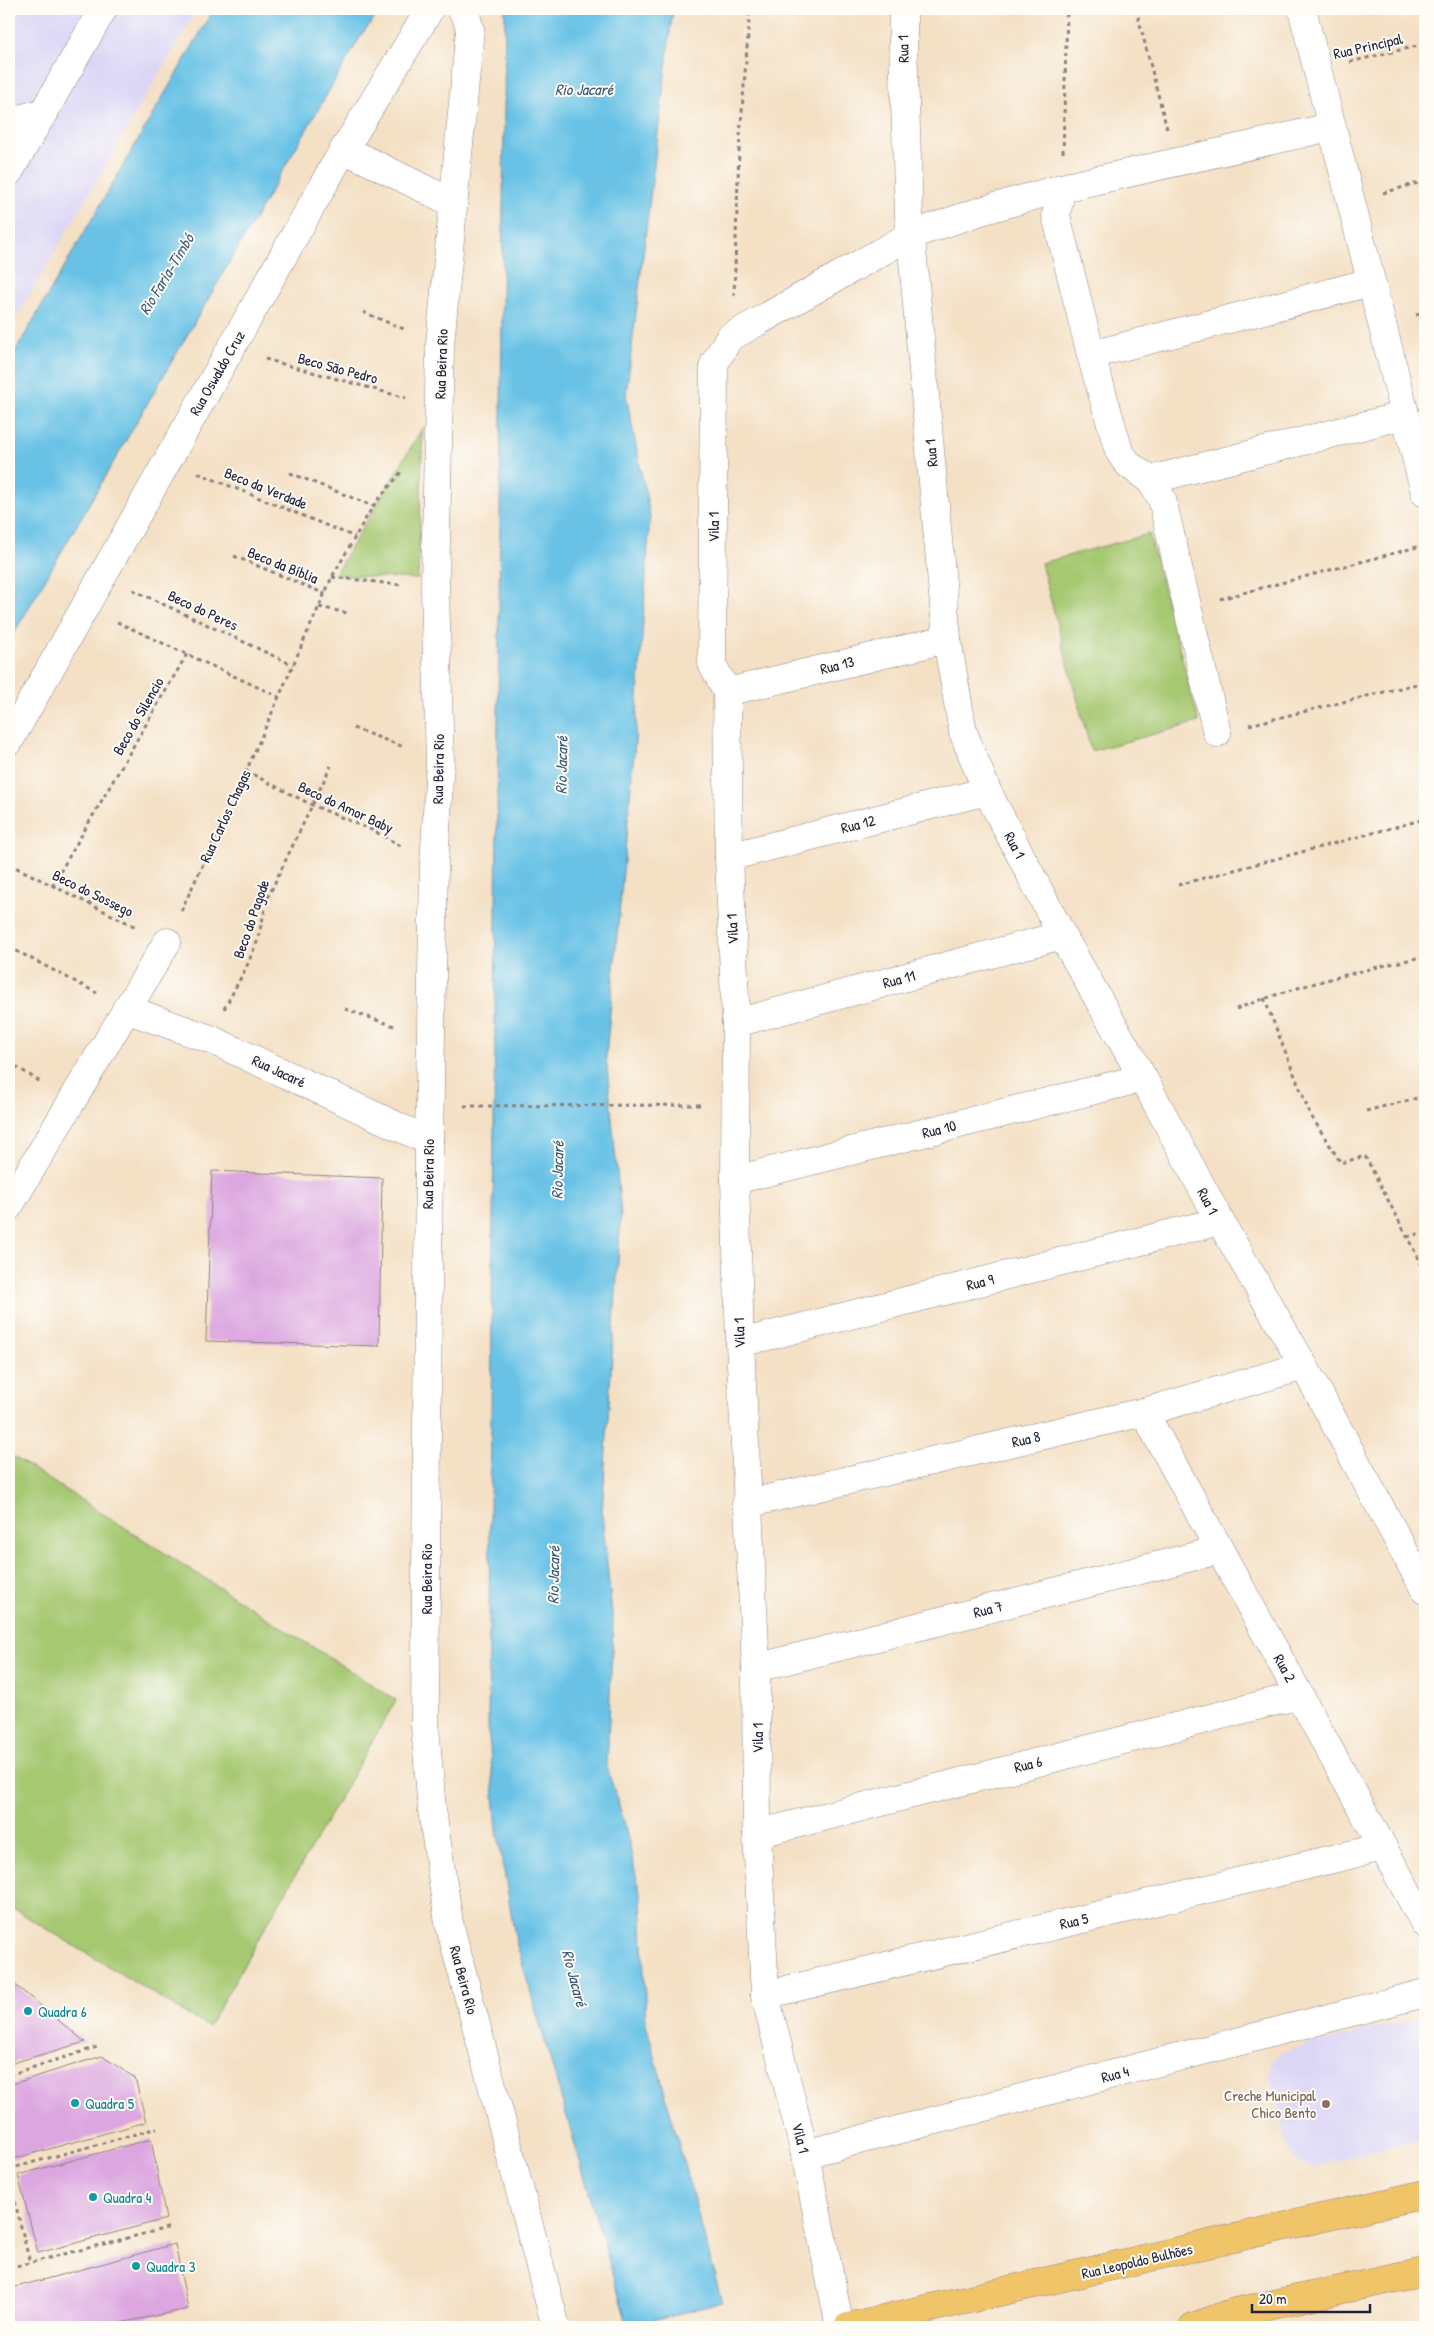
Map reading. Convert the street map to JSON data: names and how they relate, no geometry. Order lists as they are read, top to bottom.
{
  "streets": {
    "main road": ["Rua Leopoldo Bulhões"],
    "street": [
      "Rua 1",
      "Rua Beira Rio",
      "Rua Oswaldo Cruz",
      "Vila 1",
      "Rua 13",
      "Rua 12",
      "Rua 11",
      "Rua Jacaré",
      "Rua 10",
      "Rua 9",
      "Rua 8",
      "Rua 7",
      "Rua 2",
      "Rua 6",
      "Rua 5",
      "Rua 4"
    ],
    "path": [
      "Rua Principal",
      "Beco São Pedro",
      "Beco da Verdade",
      "Beco da Bíblia",
      "Beco do Peres",
      "Beco do Silencio",
      "Beco do Amor Baby",
      "Rua Carlos Chagas",
      "Beco do Sossego",
      "Beco do Pagode"
    ]
  },
  "crossings": [
    ["Rua 1", "Rua 13"],
    ["Rua 1", "Rua 12"],
    ["Rua 1", "Rua 11"],
    ["Rua 1", "Rua 10"],
    ["Rua 1", "Rua 9"],
    ["Rua 1", "Rua 8"],
    ["Rua Beira Rio", "Beco São Pedro"],
    ["Rua Beira Rio", "Beco do Amor Baby"],
    ["Rua Beira Rio", "Rua Jacaré"],
    ["Beco São Pedro", "Rua Oswaldo Cruz"],
    ["Rua Oswaldo Cruz", "Beco da Verdade"],
    ["Rua Oswaldo Cruz", "Beco do Peres"],
    ["Beco da Verdade", "Rua Carlos Chagas"],
    ["Vila 1", "Rua 13"],
    ["Vila 1", "Rua 12"],
    ["Vila 1", "Rua 11"],
    ["Vila 1", "Rua 10"],
    ["Vila 1", "Rua 9"],
    ["Vila 1", "Rua 8"],
    ["Vila 1", "Rua 7"],
    ["Vila 1", "Rua 6"],
    ["Vila 1", "Rua 5"],
    ["Vila 1", "Rua 4"],
    ["Beco da Bíblia", "Rua Carlos Chagas"],
    ["Beco do Peres", "Rua Carlos Chagas"],
    ["Beco do Silencio", "Beco do Sossego"],
    ["Beco do Amor Baby", "Rua Carlos Chagas"],
    ["Beco do Amor Baby", "Beco do Pagode"],
    ["Rua Carlos Chagas", "Beco do Sossego"],
    ["Beco do Pagode", "Rua Jacaré"],
    ["Rua 8", "Rua 2"],
    ["Rua 7", "Rua 2"],
    ["Rua 2", "Rua 6"],
    ["Rua 2", "Rua 5"]
  ],
  "water": ["Rio Jacaré", "Rio Faria-Timbó"],
  "places": [
    "Quadra 6",
    "Quadra 5",
    "Creche Municipal Chico Bento",
    "Quadra 4",
    "Quadra 3"
  ],
  "scale_bar": "20 m"
}
